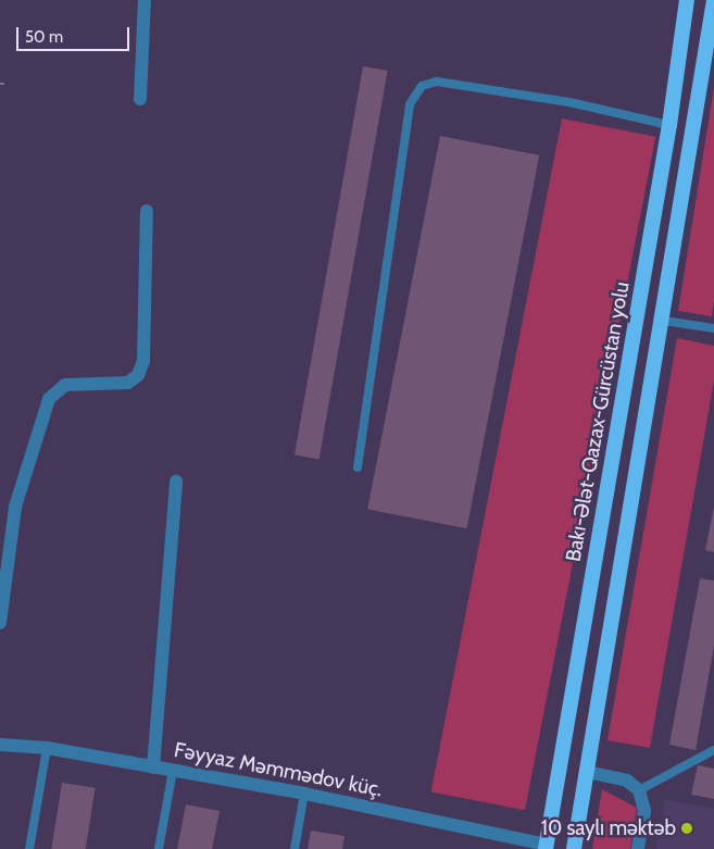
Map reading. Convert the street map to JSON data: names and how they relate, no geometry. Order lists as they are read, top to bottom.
{
  "streets": {
    "highway": ["Bakı-Ələt-Qazax-Gürcüstan yolu"],
    "street": ["Fəyyaz Məmmədov küç."]
  },
  "crossings": [
    ["Bakı-Ələt-Qazax-Gürcüstan yolu", "Fəyyaz Məmmədov küç."]
  ],
  "places": ["10 saylı məktəb"],
  "scale_bar": "50 m"
}
